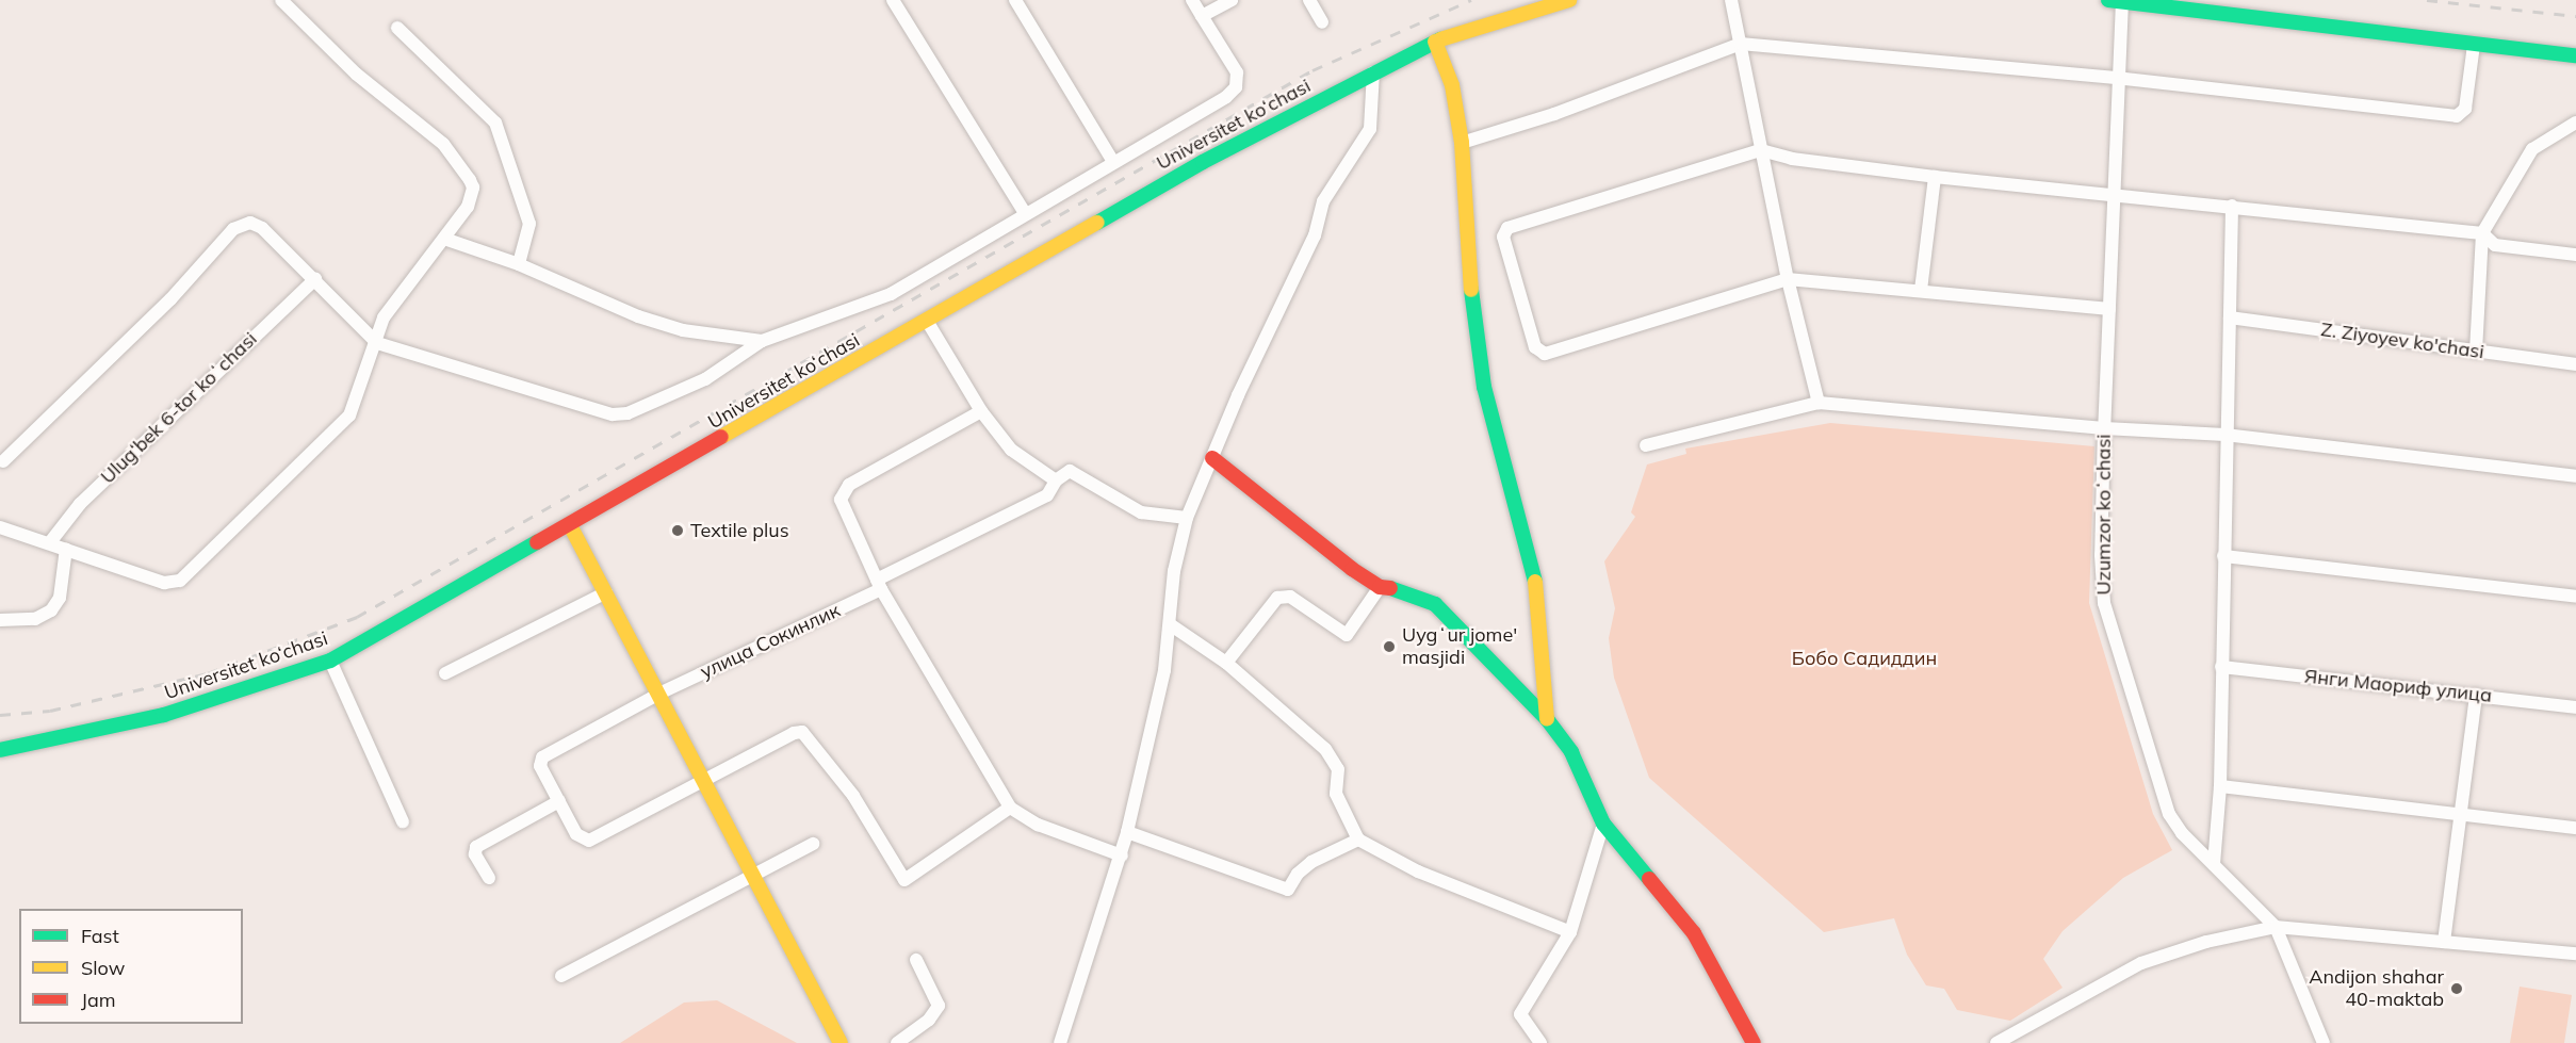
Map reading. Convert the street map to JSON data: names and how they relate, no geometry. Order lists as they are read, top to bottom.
{
  "streets": {
    "main road": ["Universitet kо‘chasi"],
    "street": [
      "Z. Ziyoyev ko'chasi",
      "Ulug‘bek 6-tor koʻchasi",
      "Uzumzor koʻchasi",
      "улица Сокинлик",
      "Янги Маориф улица"
    ]
  },
  "parks": ["Бобо Садиддин"],
  "places": ["Textile plus", "Uygʻur jome' masjidi", "Andijon shahar 40-maktab"],
  "legend": ["Fast", "Slow", "Jam"]
}
